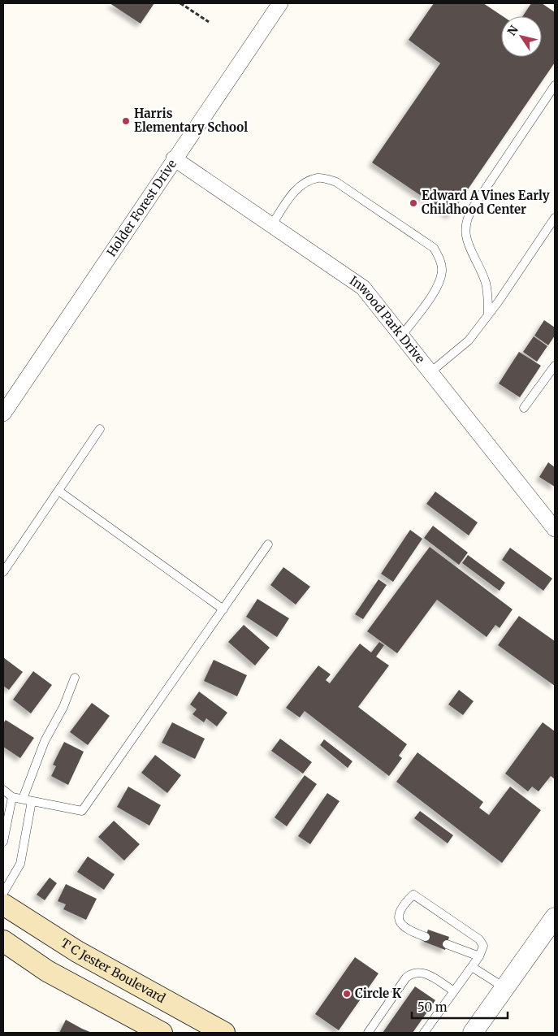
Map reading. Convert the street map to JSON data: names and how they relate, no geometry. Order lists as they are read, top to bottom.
{
  "streets": {
    "main road": ["T C Jester Boulevard"],
    "street": ["Holder Forest Drive", "Inwood Park Drive"]
  },
  "crossings": [
    ["Holder Forest Drive", "Inwood Park Drive"]
  ],
  "places": ["Harris Elementary School", "Edward A Vines Early Childhood Center", "Circle K"],
  "scale_bar": "50 m",
  "north": "top left"
}
